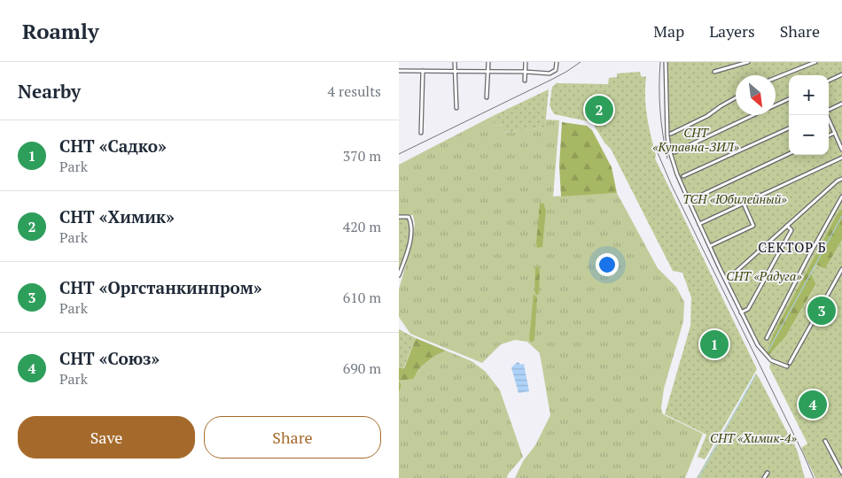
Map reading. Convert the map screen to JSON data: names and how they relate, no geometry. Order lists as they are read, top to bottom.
{
  "districts": ["СЕКТОР Б"],
  "parks": [
    "СНТ «Купавна-ЗИЛ»",
    "ТСН «Юбилейный»",
    "СНТ «Радуга»",
    "СНТ «Химик-4»"
  ],
  "north": "bottom right",
  "page": {
    "header": "Roamly",
    "nav": ["Map", "Layers", "Share"],
    "heading": ["Nearby", "4 results"],
    "map_buttons": ["+", "−"],
    "pins": [
      "2",
      "3",
      "1",
      "4"
    ],
    "list": [
      {
        "mark": "1",
        "name": "СНТ «Садко»",
        "note": "Park",
        "value": "370 m"
      },
      {
        "mark": "2",
        "name": "СНТ «Химик»",
        "note": "Park",
        "value": "420 m"
      },
      {
        "mark": "3",
        "name": "СНТ «Оргстанкинпром»",
        "note": "Park",
        "value": "610 m"
      },
      {
        "mark": "4",
        "name": "СНТ «Союз»",
        "note": "Park",
        "value": "690 m"
      }
    ],
    "buttons": ["Save", "Share"]
  }
}
